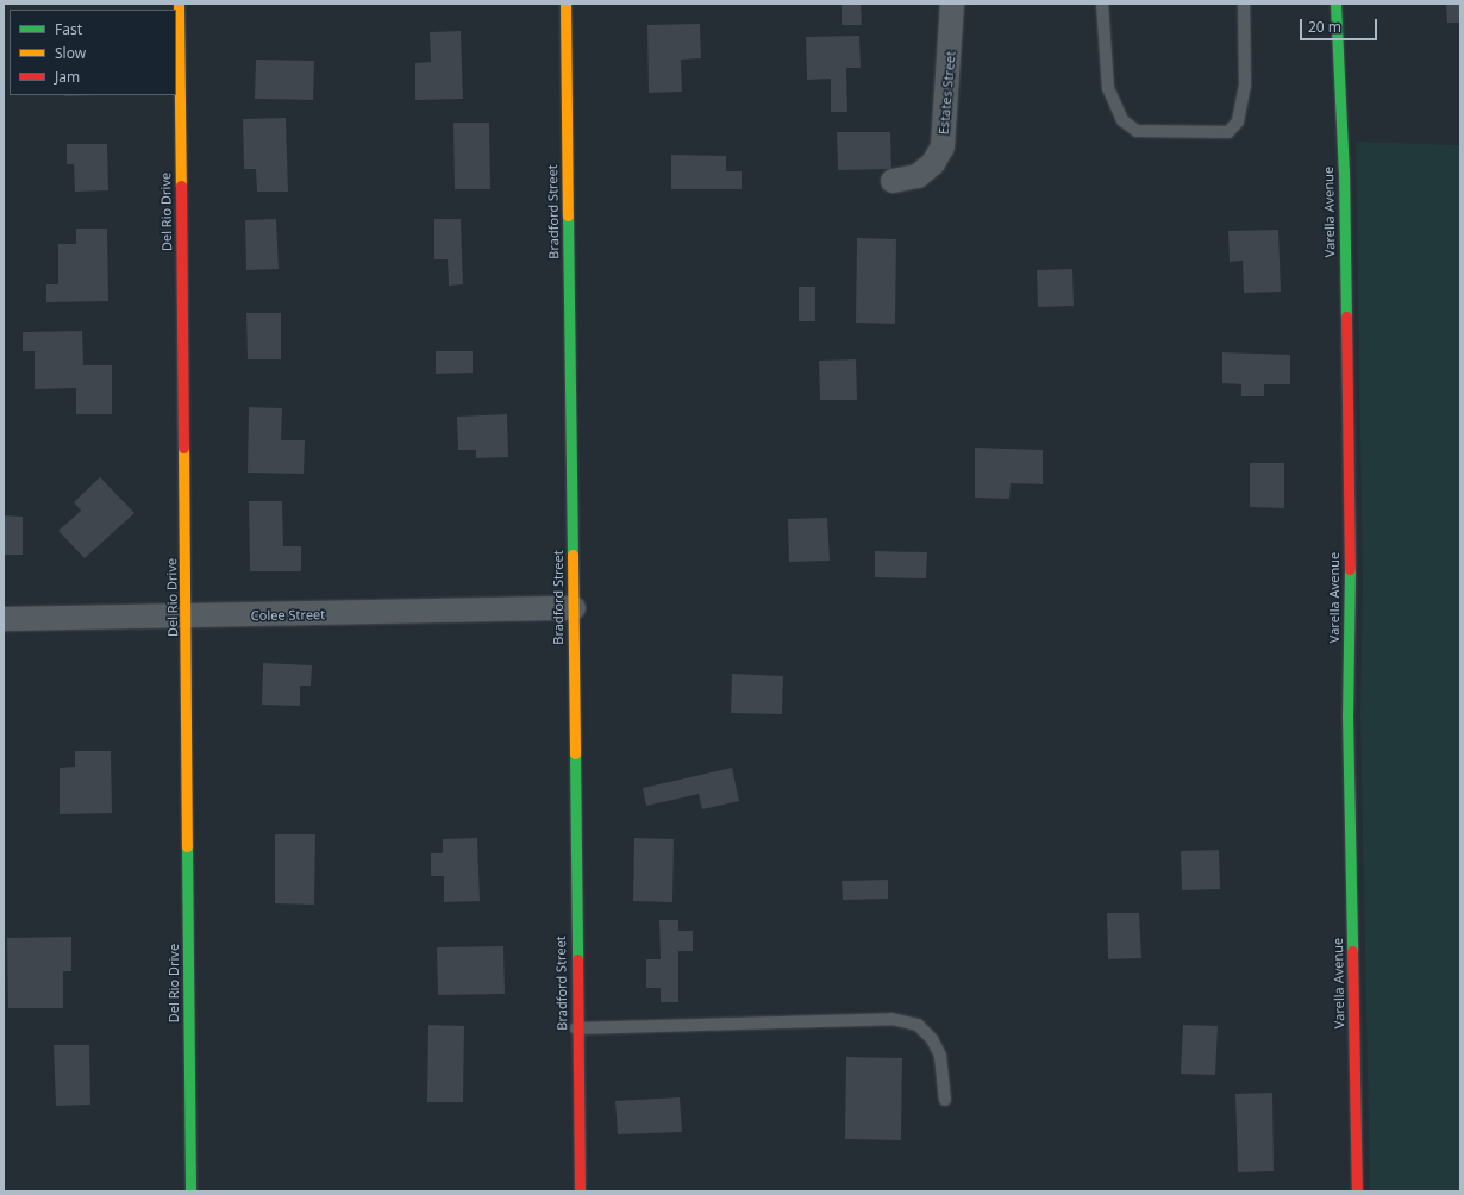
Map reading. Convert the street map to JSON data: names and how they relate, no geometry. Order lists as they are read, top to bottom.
{
  "streets": {
    "street": [
      "Estates Street",
      "Del Rio Drive",
      "Bradford Street",
      "Varella Avenue",
      "Colee Street"
    ]
  },
  "crossings": [
    ["Del Rio Drive", "Colee Street"],
    ["Bradford Street", "Colee Street"]
  ],
  "legend": ["Fast", "Slow", "Jam"],
  "scale_bar": "20 m"
}
